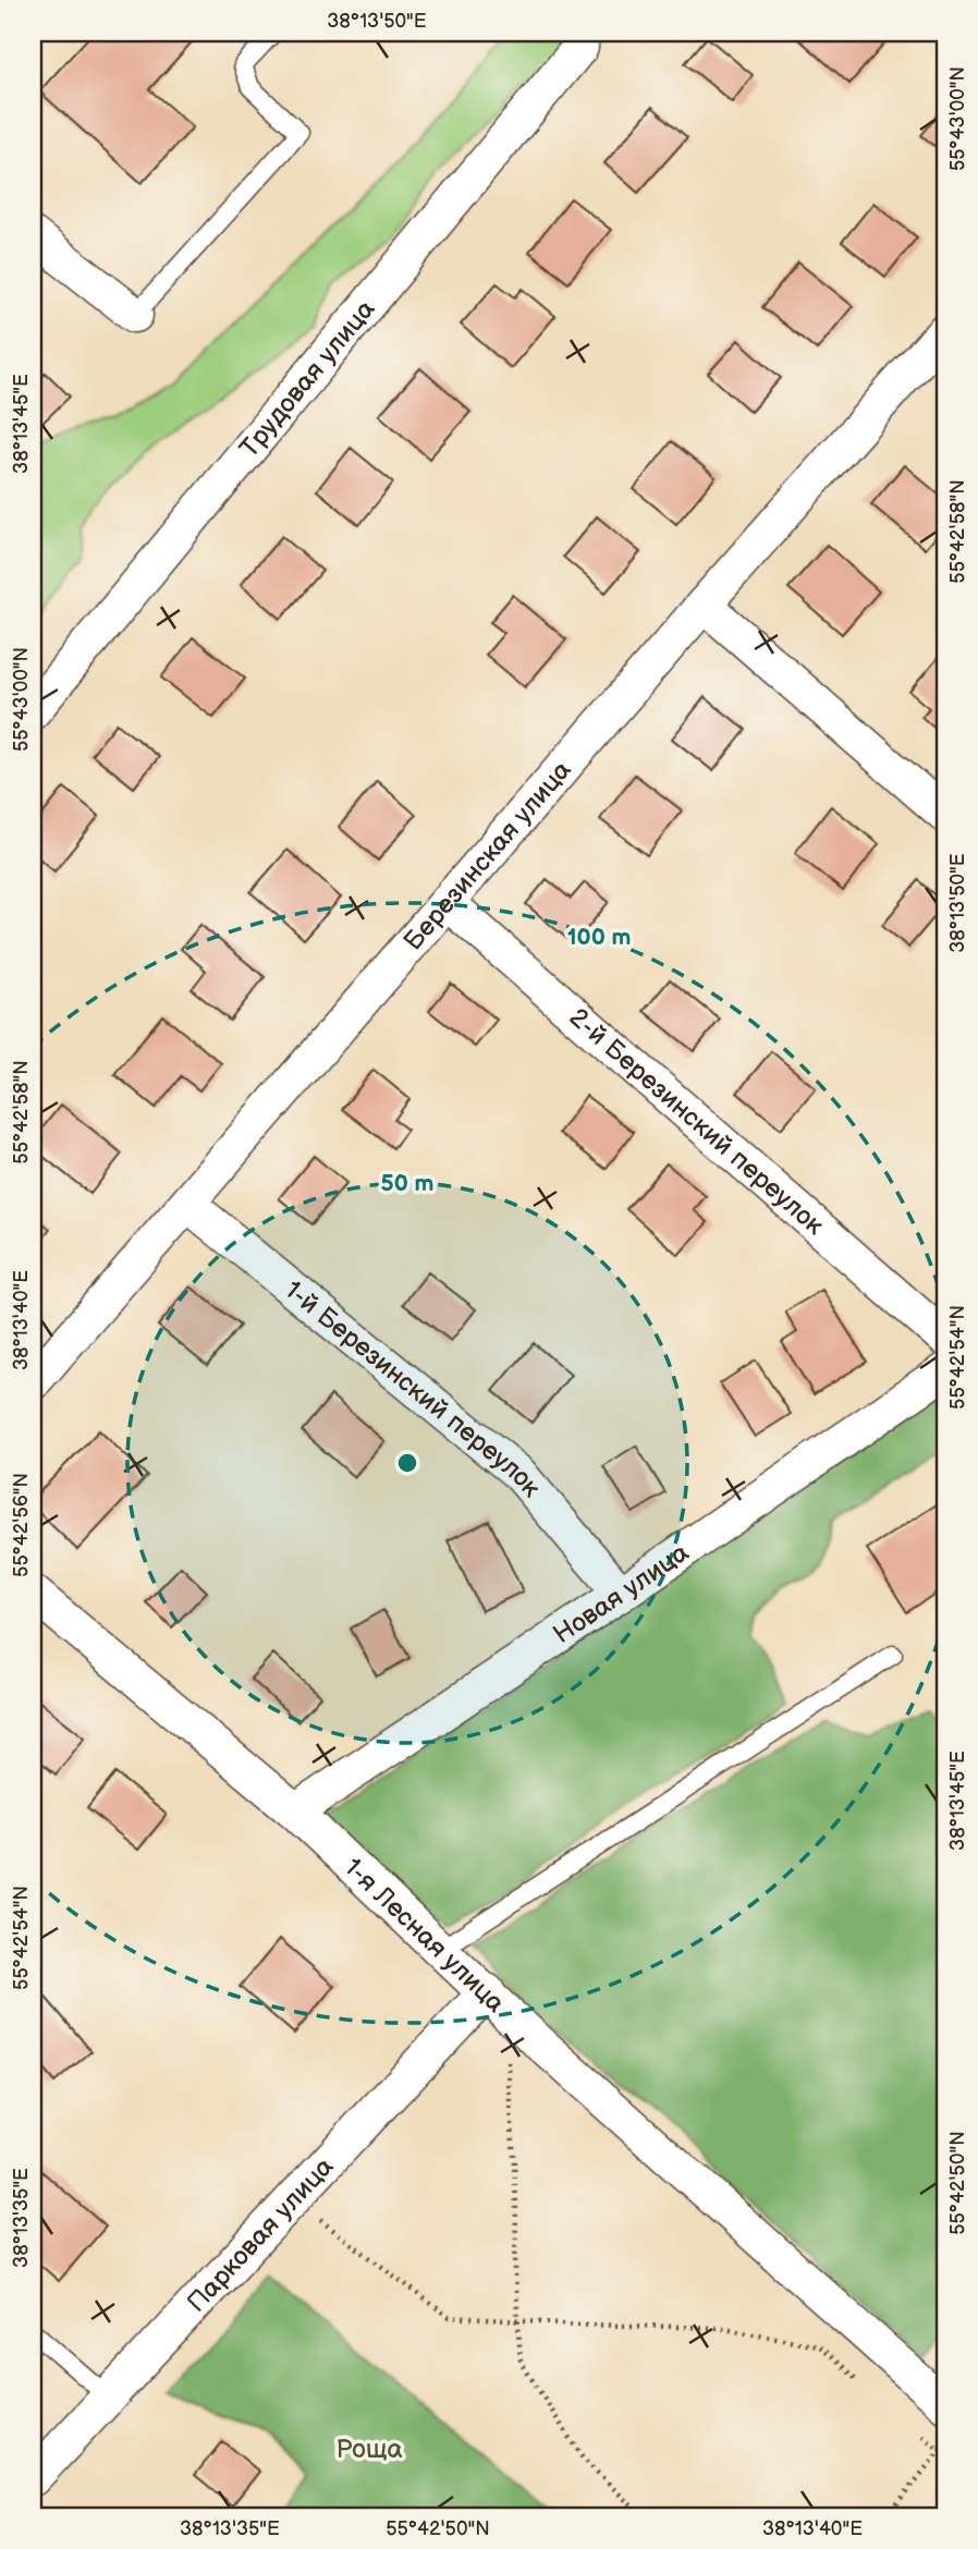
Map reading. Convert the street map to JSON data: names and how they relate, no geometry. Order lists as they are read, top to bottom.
{
  "streets": {
    "street": [
      "Трудовая улица",
      "Березинская улица",
      "2-й Березинский переулок",
      "1-й Березинский переулок",
      "Новая улица",
      "1-я Лесная улица",
      "Парковая улица"
    ]
  },
  "crossings": [
    ["Березинская улица", "2-й Березинский переулок"],
    ["Березинская улица", "1-й Березинский переулок"],
    ["1-й Березинский переулок", "Новая улица"],
    ["Новая улица", "1-я Лесная улица"],
    ["1-я Лесная улица", "Парковая улица"]
  ],
  "parks": ["Роща"],
  "coordinates": [
    "38°13'50\"E",
    "55°43'00\"N",
    "38°13'45\"E",
    "55°42'58\"N",
    "38°13'40\"E",
    "55°42'54\"N",
    "55°42'56\"N",
    "55°42'50\"N",
    "38°13'35\"E"
  ],
  "rings": ["100 m", "50 m"]
}
